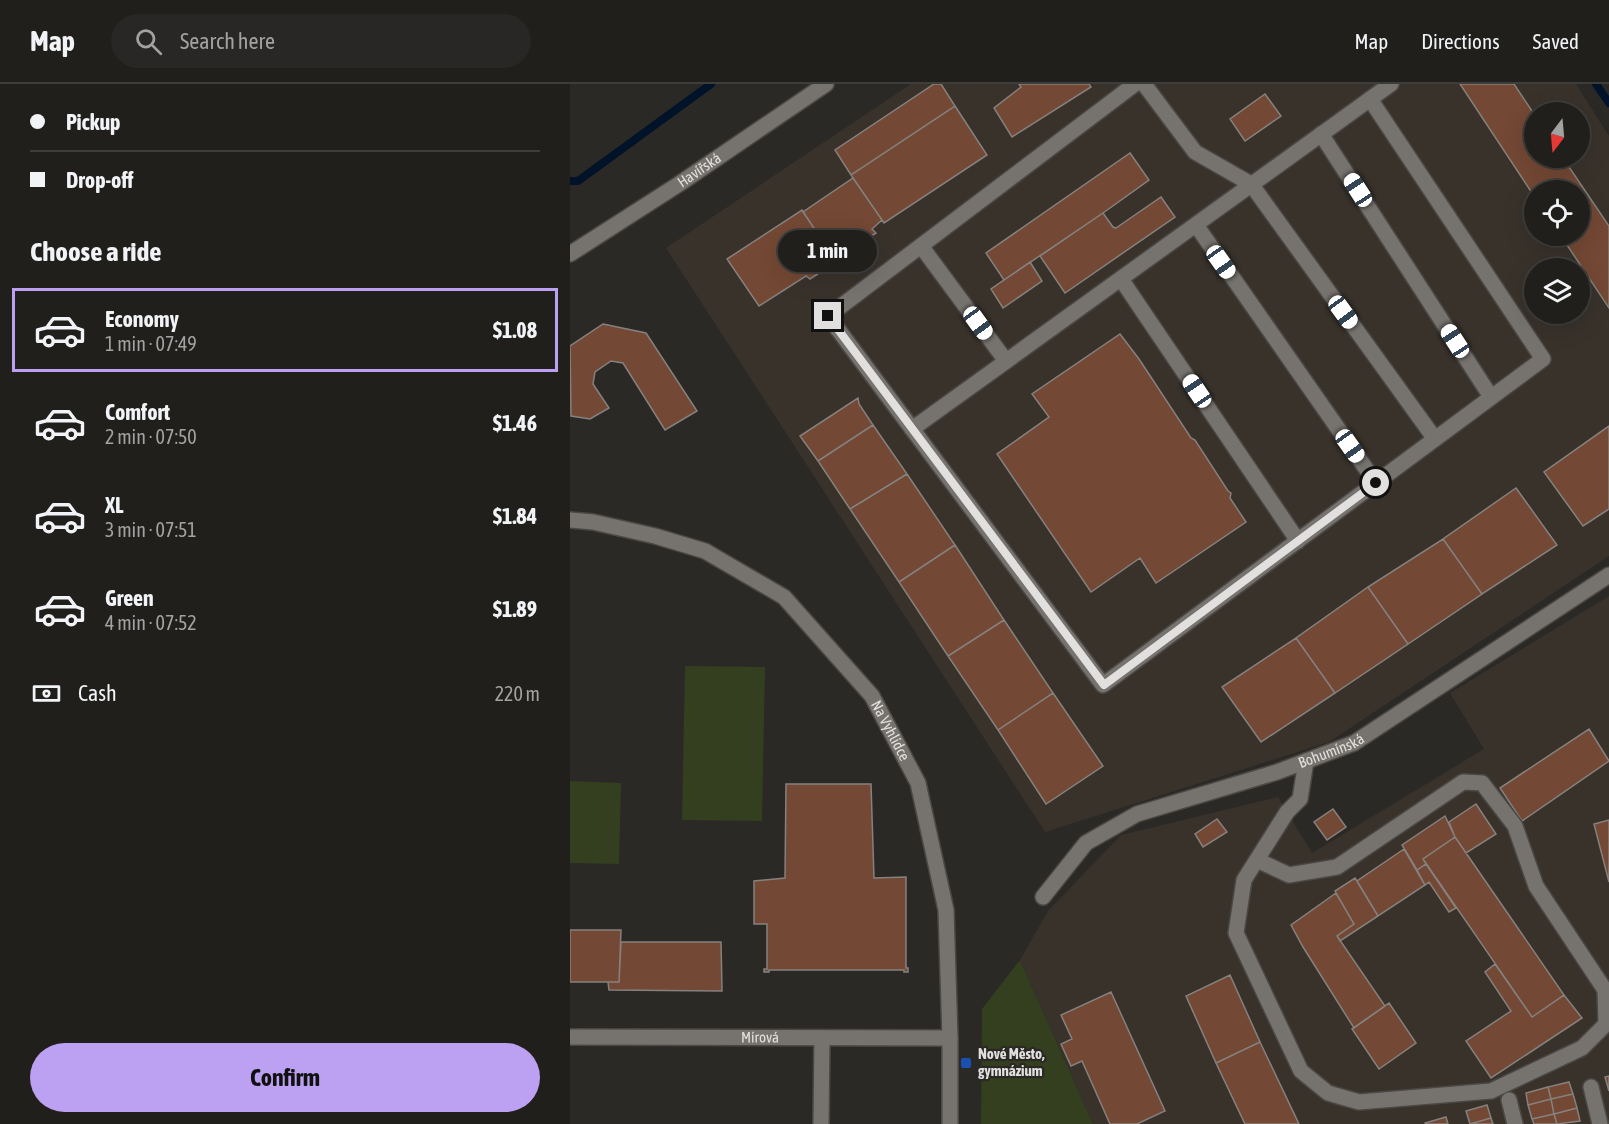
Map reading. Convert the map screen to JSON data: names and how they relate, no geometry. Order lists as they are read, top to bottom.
{
  "streets": {
    "street": [
      "Havířská",
      "Na Vyhlídce",
      "Bohumínská",
      "Mírová"
    ]
  },
  "crossings": [
    ["Na Vyhlídce", "Mírová"]
  ],
  "places": {
    "transit": ["Nové Město, gymnázium"]
  },
  "north": "bottom",
  "page": {
    "header": "Map",
    "search": "Search here",
    "nav": ["Map", "Directions", "Saved"],
    "banner": ["Pickup", "Drop-off"],
    "heading": "Choose a ride",
    "bubble": "1 min",
    "list": [
      {
        "name": "Economy",
        "note": "1 min · 07:49",
        "value": "$1.08"
      },
      {
        "name": "Comfort",
        "note": "2 min · 07:50",
        "value": "$1.46"
      },
      {
        "name": "XL",
        "note": "3 min · 07:51",
        "value": "$1.84"
      },
      {
        "name": "Green",
        "note": "4 min · 07:52",
        "value": "$1.89"
      }
    ],
    "pay": ["Cash", "220 m"],
    "buttons": "Confirm"
  }
}
